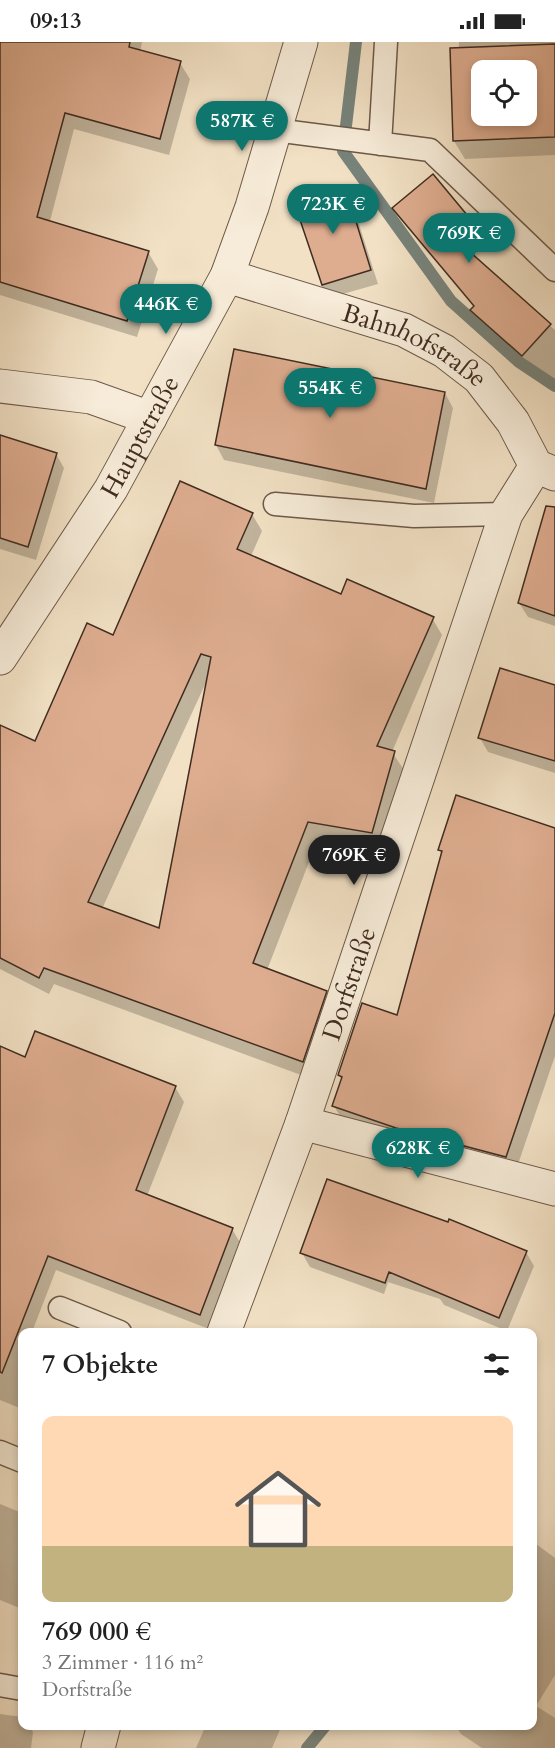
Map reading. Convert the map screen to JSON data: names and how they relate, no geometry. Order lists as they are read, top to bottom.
{
  "streets": {
    "street": ["Bahnhofstraße", "Hauptstraße", "Dorfstraße"]
  },
  "crossings": [
    ["Bahnhofstraße", "Hauptstraße"],
    ["Bahnhofstraße", "Dorfstraße"]
  ],
  "page": {
    "status": "09:13",
    "price": [
      "587K €",
      "723K €",
      "769K €",
      "446K €",
      "554K €",
      "769K €",
      "628K €"
    ],
    "heading": "7 Objekte",
    "list": [
      {
        "name": "769 000 €",
        "note": "3 Zimmer · 116 m² · Dorfstraße"
      }
    ]
  }
}
